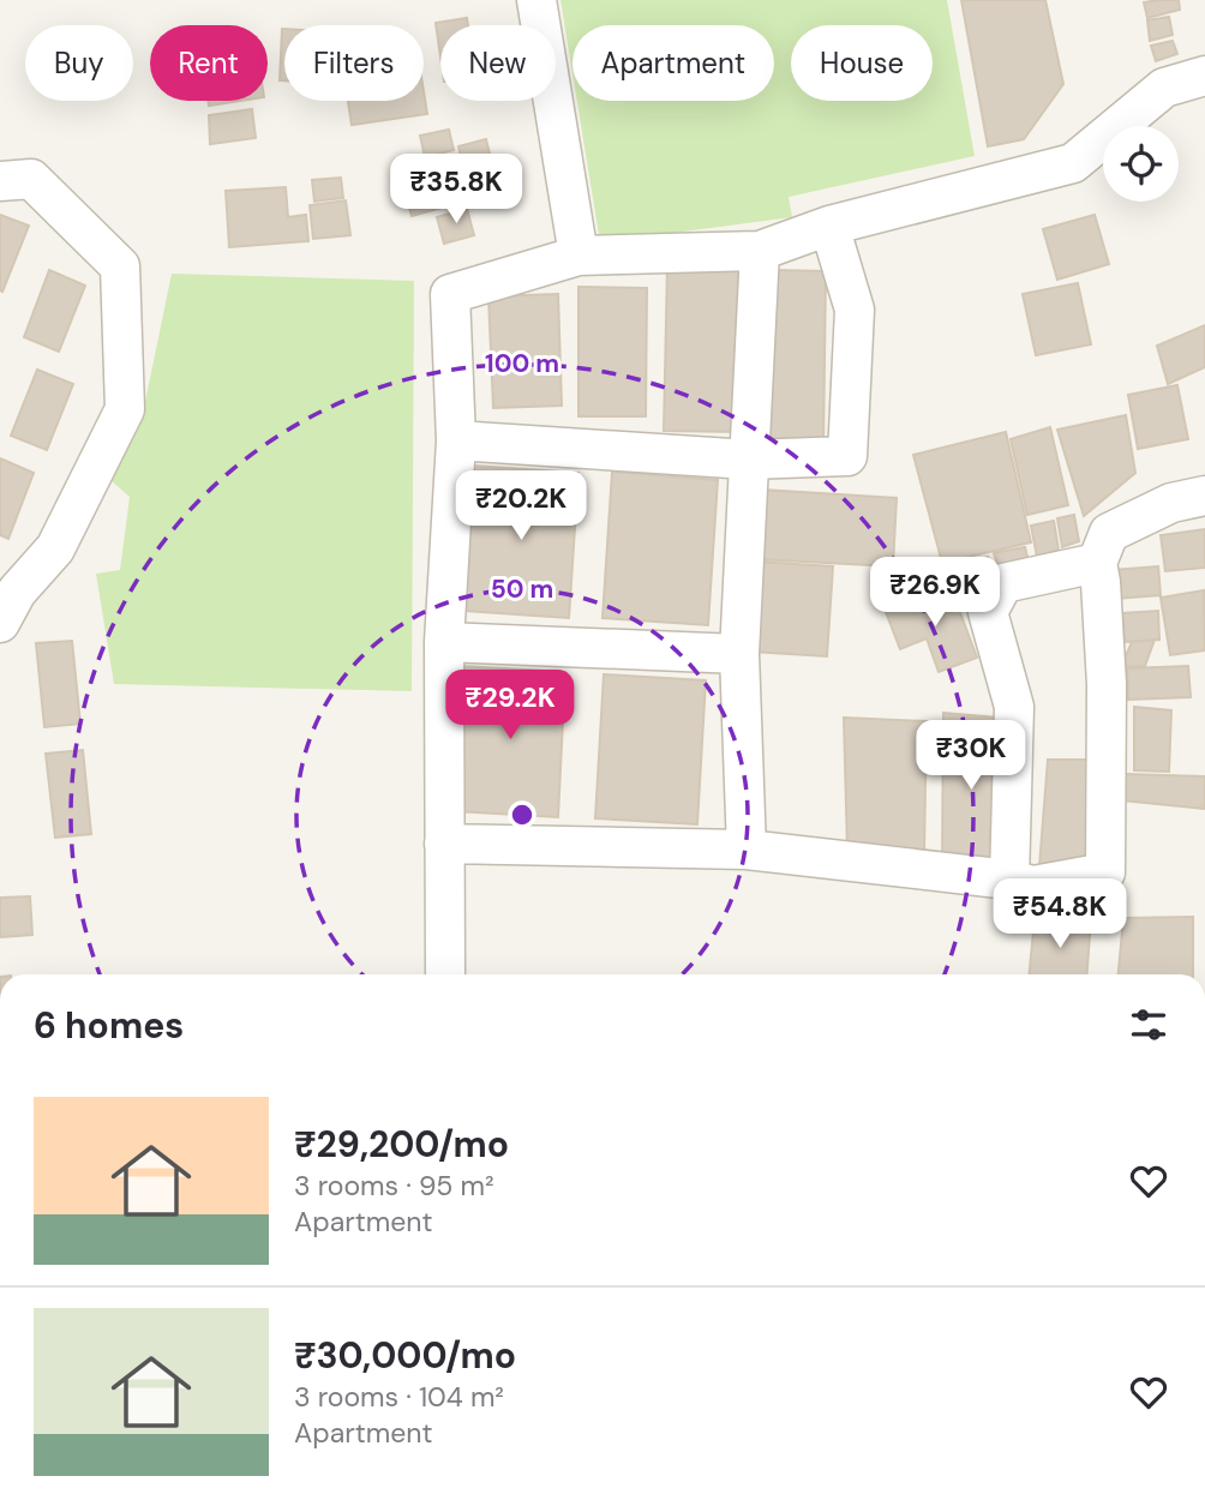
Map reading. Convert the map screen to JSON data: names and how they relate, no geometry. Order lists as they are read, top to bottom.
{
  "page": {
    "chip": [
      "Buy",
      "Rent",
      "Filters",
      "New",
      "Apartment",
      "House"
    ],
    "price": [
      "₹35.8K",
      "₹20.2K",
      "₹26.9K",
      "₹29.2K",
      "₹30K",
      "₹54.8K"
    ],
    "heading": "6 homes",
    "list": [
      {
        "name": "₹29,200/mo",
        "note": "3 rooms · 95 m² · Apartment"
      },
      {
        "name": "₹30,000/mo",
        "note": "3 rooms · 104 m² · Apartment"
      }
    ]
  },
  "rings": ["100 m", "50 m"]
}
